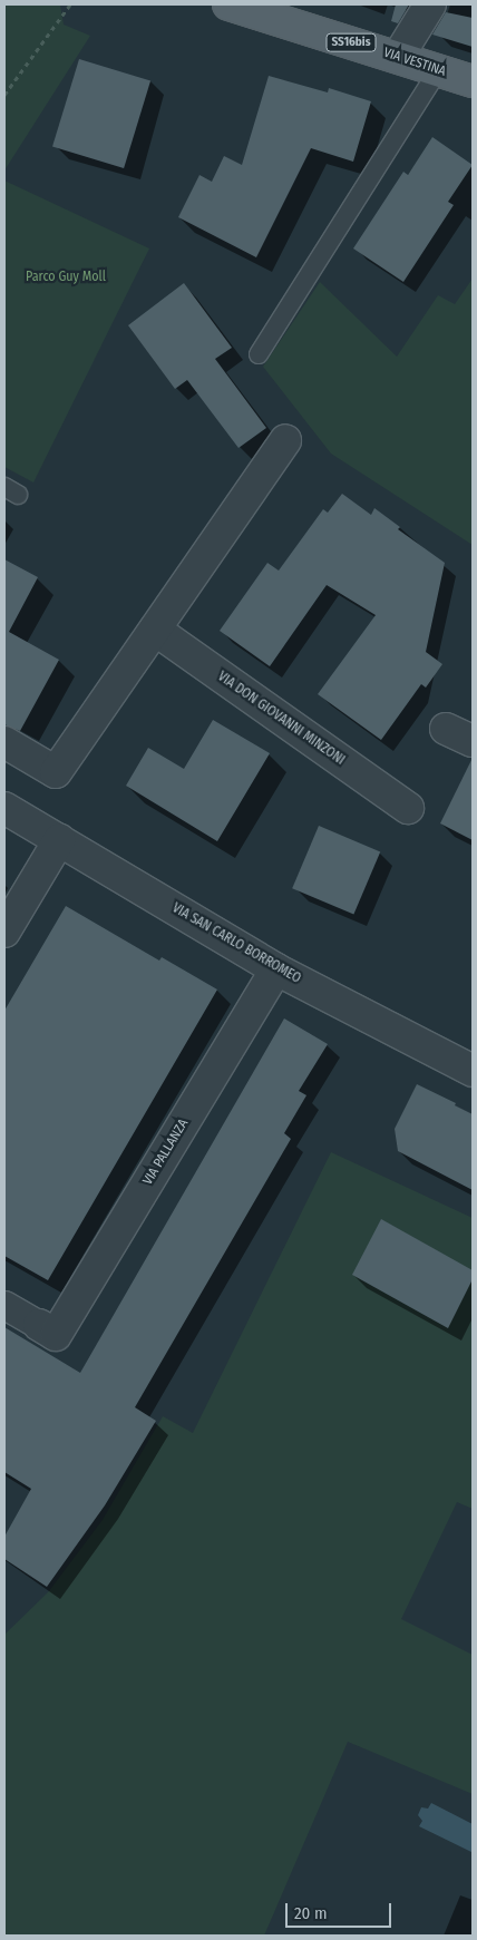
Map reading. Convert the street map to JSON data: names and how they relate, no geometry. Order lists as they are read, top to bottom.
{
  "streets": {
    "main road": ["SS16bis", "VIA VESTINA"],
    "street": ["VIA DON GIOVANNI MINZONI", "VIA SAN CARLO BORROMEO", "VIA PALLANZA"]
  },
  "crossings": [
    ["VIA SAN CARLO BORROMEO", "VIA PALLANZA"]
  ],
  "parks": ["Parco Guy Moll"],
  "scale_bar": "20 m"
}
